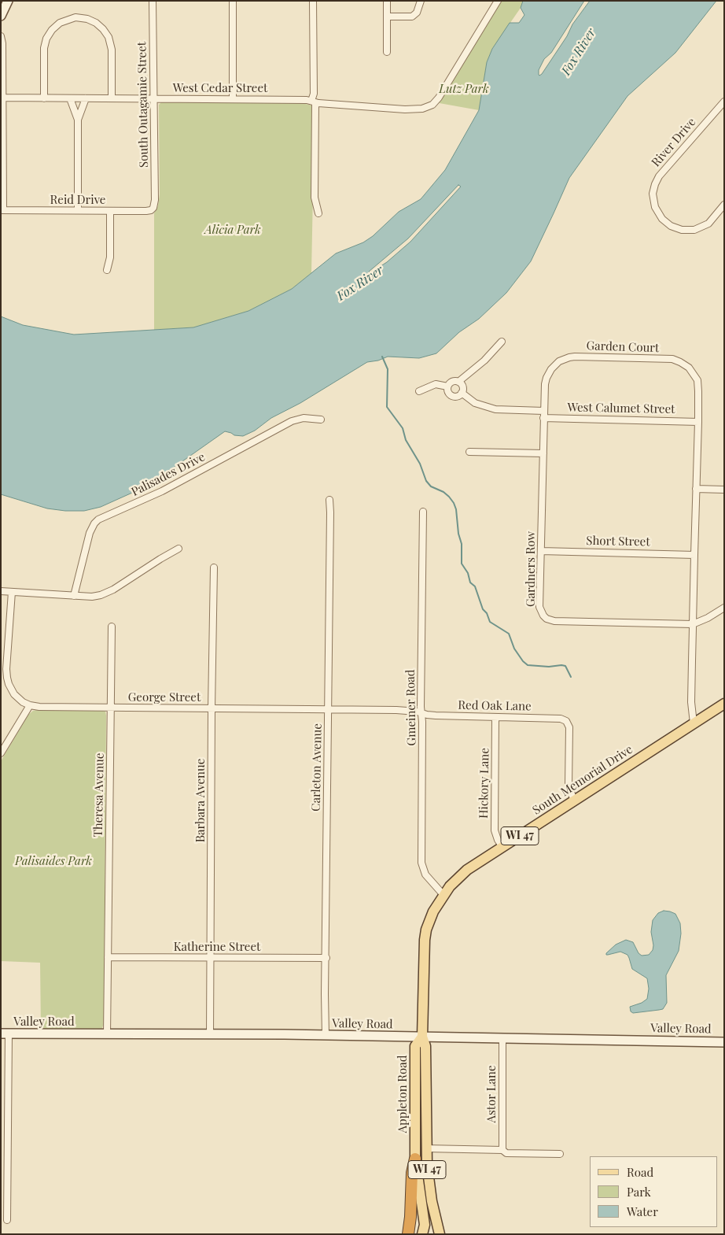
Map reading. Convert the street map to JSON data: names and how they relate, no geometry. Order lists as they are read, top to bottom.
{
  "streets": {
    "main road": [
      "South Memorial Drive",
      "WI 47",
      "Valley Road",
      "Appleton Road"
    ],
    "street": [
      "West Cedar Street",
      "South Outagamie Street",
      "River Drive",
      "Reid Drive",
      "Garden Court",
      "West Calumet Street",
      "Palisades Drive",
      "Short Street",
      "Gardners Row",
      "George Street",
      "Red Oak Lane",
      "Gmeiner Road",
      "Carleton Avenue",
      "Hickory Lane",
      "Theresa Avenue",
      "Barbara Avenue",
      "Katherine Street",
      "Astor Lane"
    ]
  },
  "crossings": [
    ["West Cedar Street", "South Outagamie Street"],
    ["South Outagamie Street", "Reid Drive"],
    ["Garden Court", "West Calumet Street"],
    ["Garden Court", "Gardners Row"],
    ["West Calumet Street", "Gardners Row"],
    ["Short Street", "Gardners Row"],
    ["George Street", "Red Oak Lane"],
    ["George Street", "Gmeiner Road"],
    ["George Street", "Carleton Avenue"],
    ["George Street", "Theresa Avenue"],
    ["George Street", "Barbara Avenue"],
    ["Red Oak Lane", "Gmeiner Road"],
    ["Red Oak Lane", "South Memorial Drive"],
    ["Red Oak Lane", "Hickory Lane"],
    ["Gmeiner Road", "South Memorial Drive"],
    ["Carleton Avenue", "Katherine Street"],
    ["Carleton Avenue", "Valley Road"],
    ["South Memorial Drive", "Hickory Lane"],
    ["South Memorial Drive", "Valley Road"],
    ["South Memorial Drive", "Appleton Road"],
    ["Theresa Avenue", "Katherine Street"],
    ["Theresa Avenue", "Valley Road"],
    ["Barbara Avenue", "Katherine Street"],
    ["Barbara Avenue", "Valley Road"],
    ["Valley Road", "Appleton Road"],
    ["Valley Road", "Astor Lane"]
  ],
  "water": ["Fox River"],
  "parks": ["Lutz Park", "Alicia Park", "Palisaides Park"],
  "legend": ["Road", "Park", "Water"]
}
